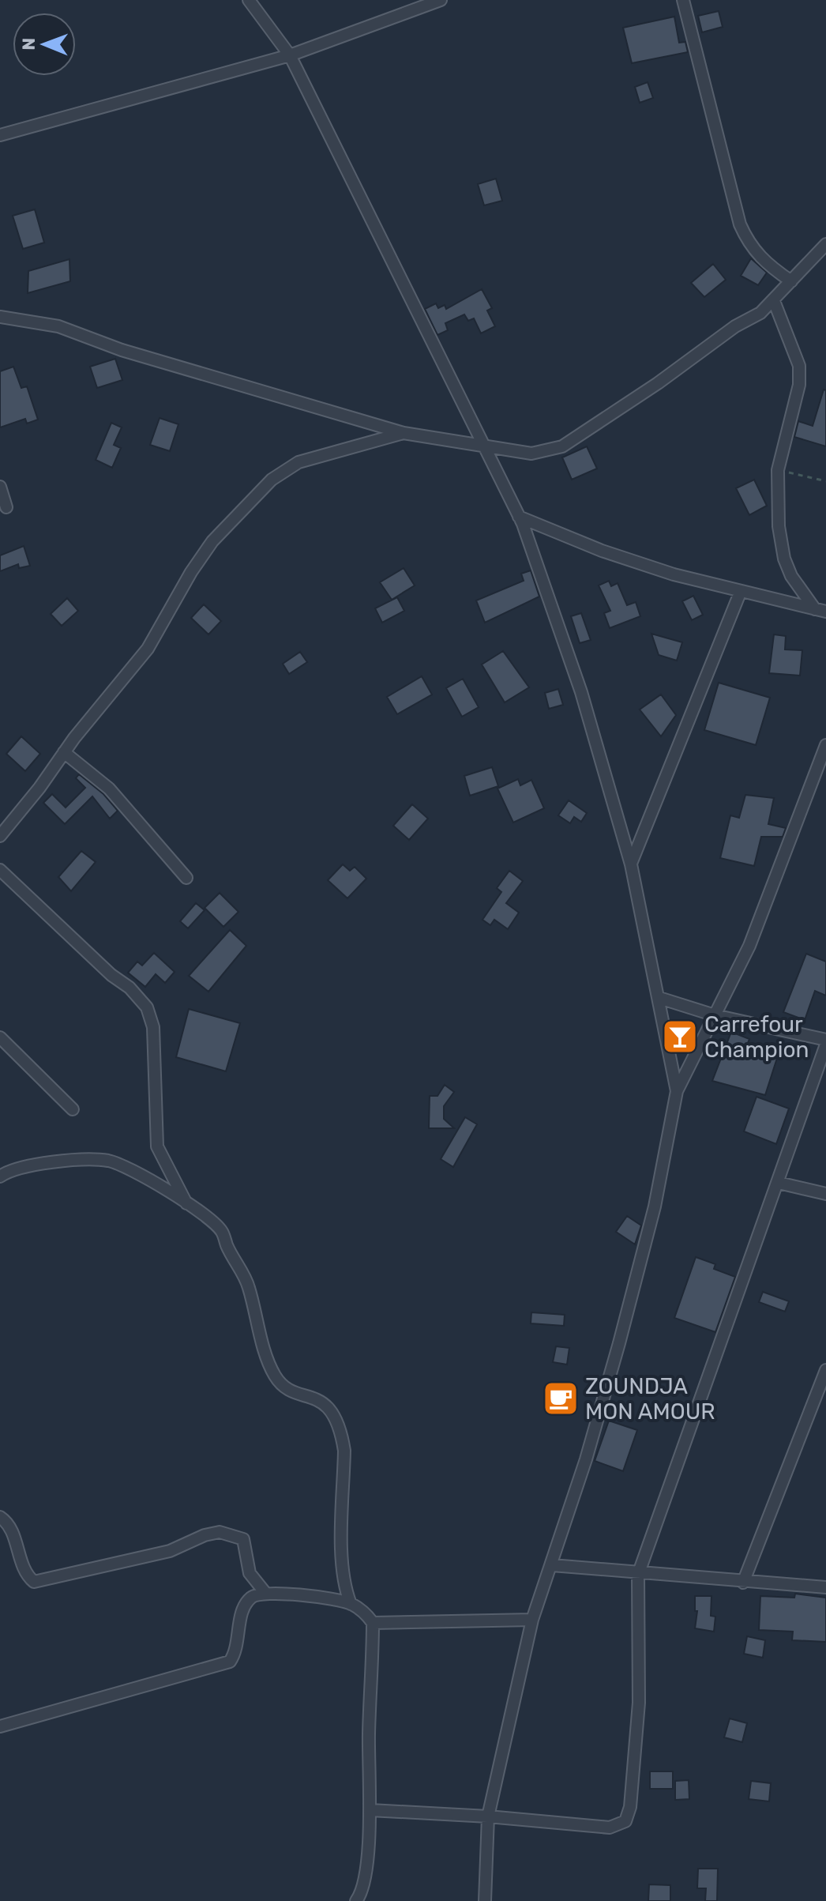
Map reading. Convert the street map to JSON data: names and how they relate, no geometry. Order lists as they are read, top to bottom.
{
  "places": {
    "bar": ["Carrefour Champion"],
    "cafe": ["ZOUNDJA MON AMOUR"]
  },
  "north": "left"
}
